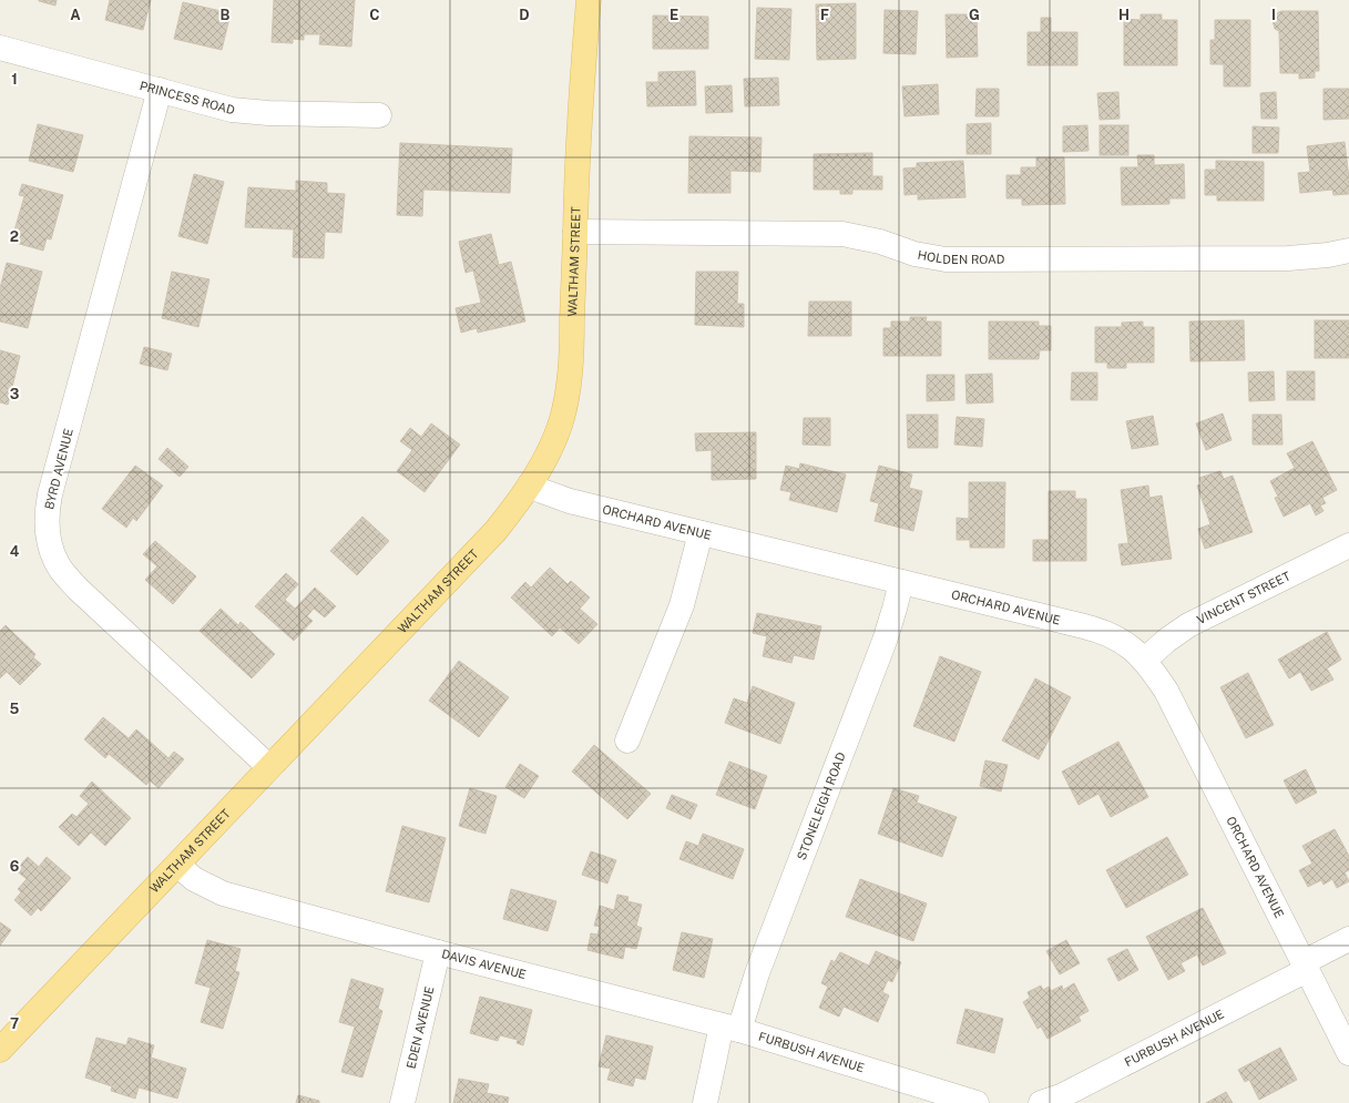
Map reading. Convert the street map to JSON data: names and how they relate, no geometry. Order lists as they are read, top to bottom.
{
  "streets": {
    "main road": ["WALTHAM STREET"],
    "street": [
      "PRINCESS ROAD",
      "HOLDEN ROAD",
      "BYRD AVENUE",
      "ORCHARD AVENUE",
      "VINCENT STREET",
      "STONELEIGH ROAD",
      "DAVIS AVENUE",
      "EDEN AVENUE",
      "FURBUSH AVENUE"
    ]
  },
  "crossings": [
    ["PRINCESS ROAD", "BYRD AVENUE"],
    ["HOLDEN ROAD", "WALTHAM STREET"],
    ["WALTHAM STREET", "BYRD AVENUE"],
    ["WALTHAM STREET", "ORCHARD AVENUE"],
    ["WALTHAM STREET", "DAVIS AVENUE"],
    ["ORCHARD AVENUE", "VINCENT STREET"],
    ["ORCHARD AVENUE", "STONELEIGH ROAD"],
    ["ORCHARD AVENUE", "FURBUSH AVENUE"],
    ["STONELEIGH ROAD", "DAVIS AVENUE"],
    ["STONELEIGH ROAD", "FURBUSH AVENUE"],
    ["DAVIS AVENUE", "EDEN AVENUE"],
    ["DAVIS AVENUE", "FURBUSH AVENUE"]
  ],
  "grid": {
    "columns": [
      "A",
      "B",
      "C",
      "D",
      "E",
      "F",
      "G",
      "H",
      "I"
    ],
    "rows": [
      "1",
      "2",
      "3",
      "4",
      "5",
      "6",
      "7"
    ]
  }
}
